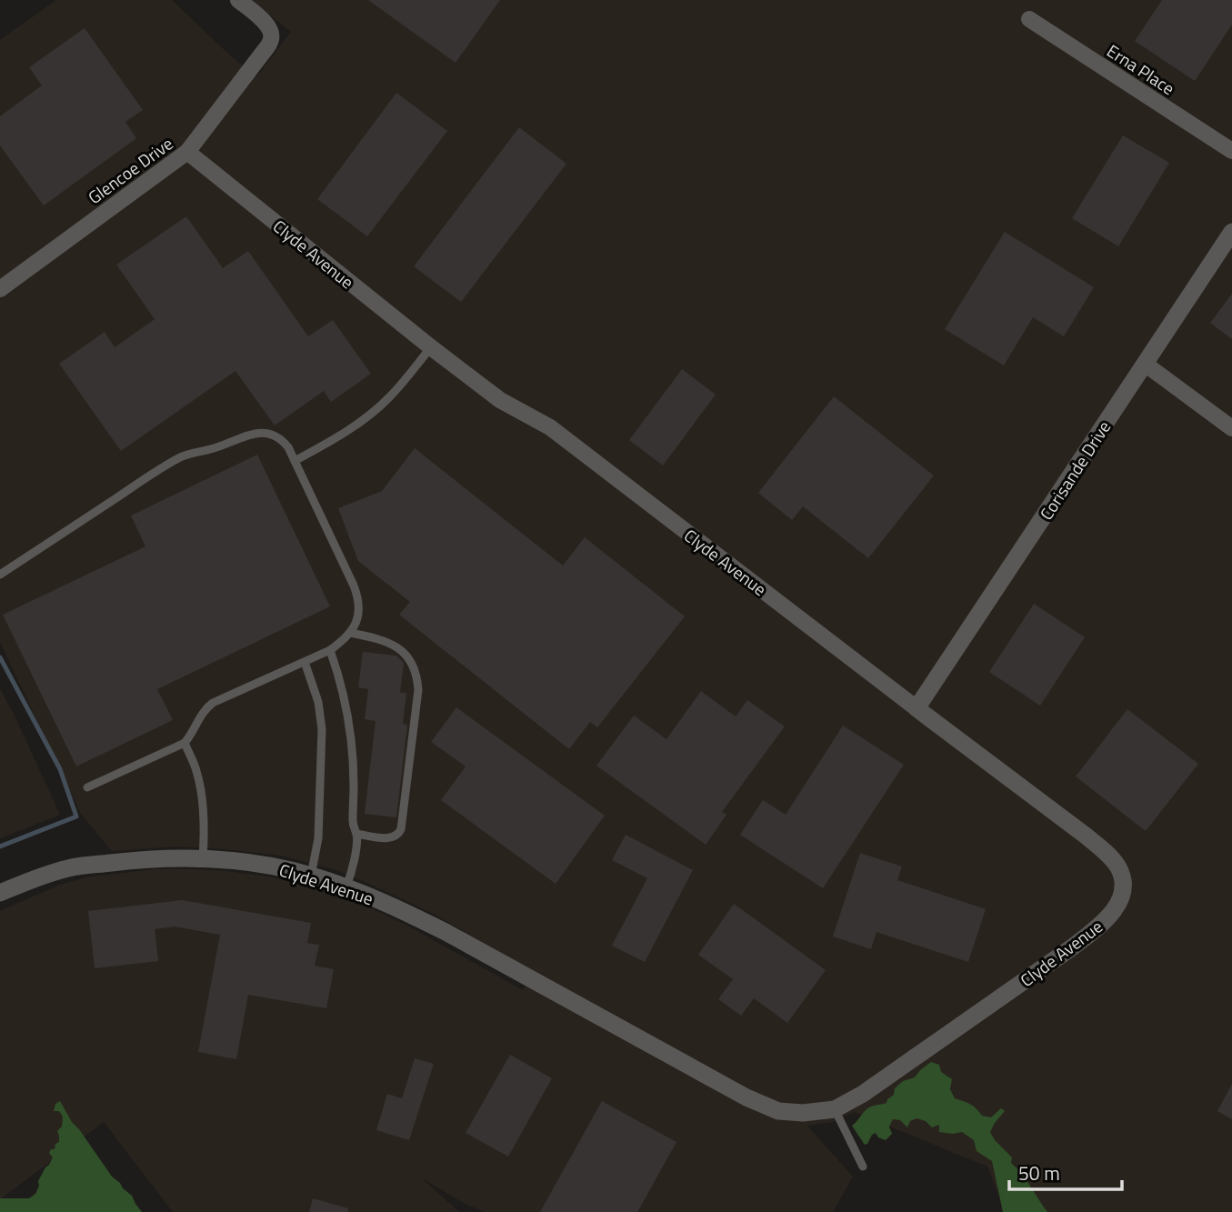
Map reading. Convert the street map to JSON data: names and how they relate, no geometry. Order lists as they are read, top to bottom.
{
  "streets": {
    "street": [
      "Erna Place",
      "Glencoe Drive",
      "Clyde Avenue",
      "Corisande Drive"
    ]
  },
  "crossings": [
    ["Glencoe Drive", "Clyde Avenue"],
    ["Clyde Avenue", "Corisande Drive"]
  ],
  "scale_bar": "50 m"
}
